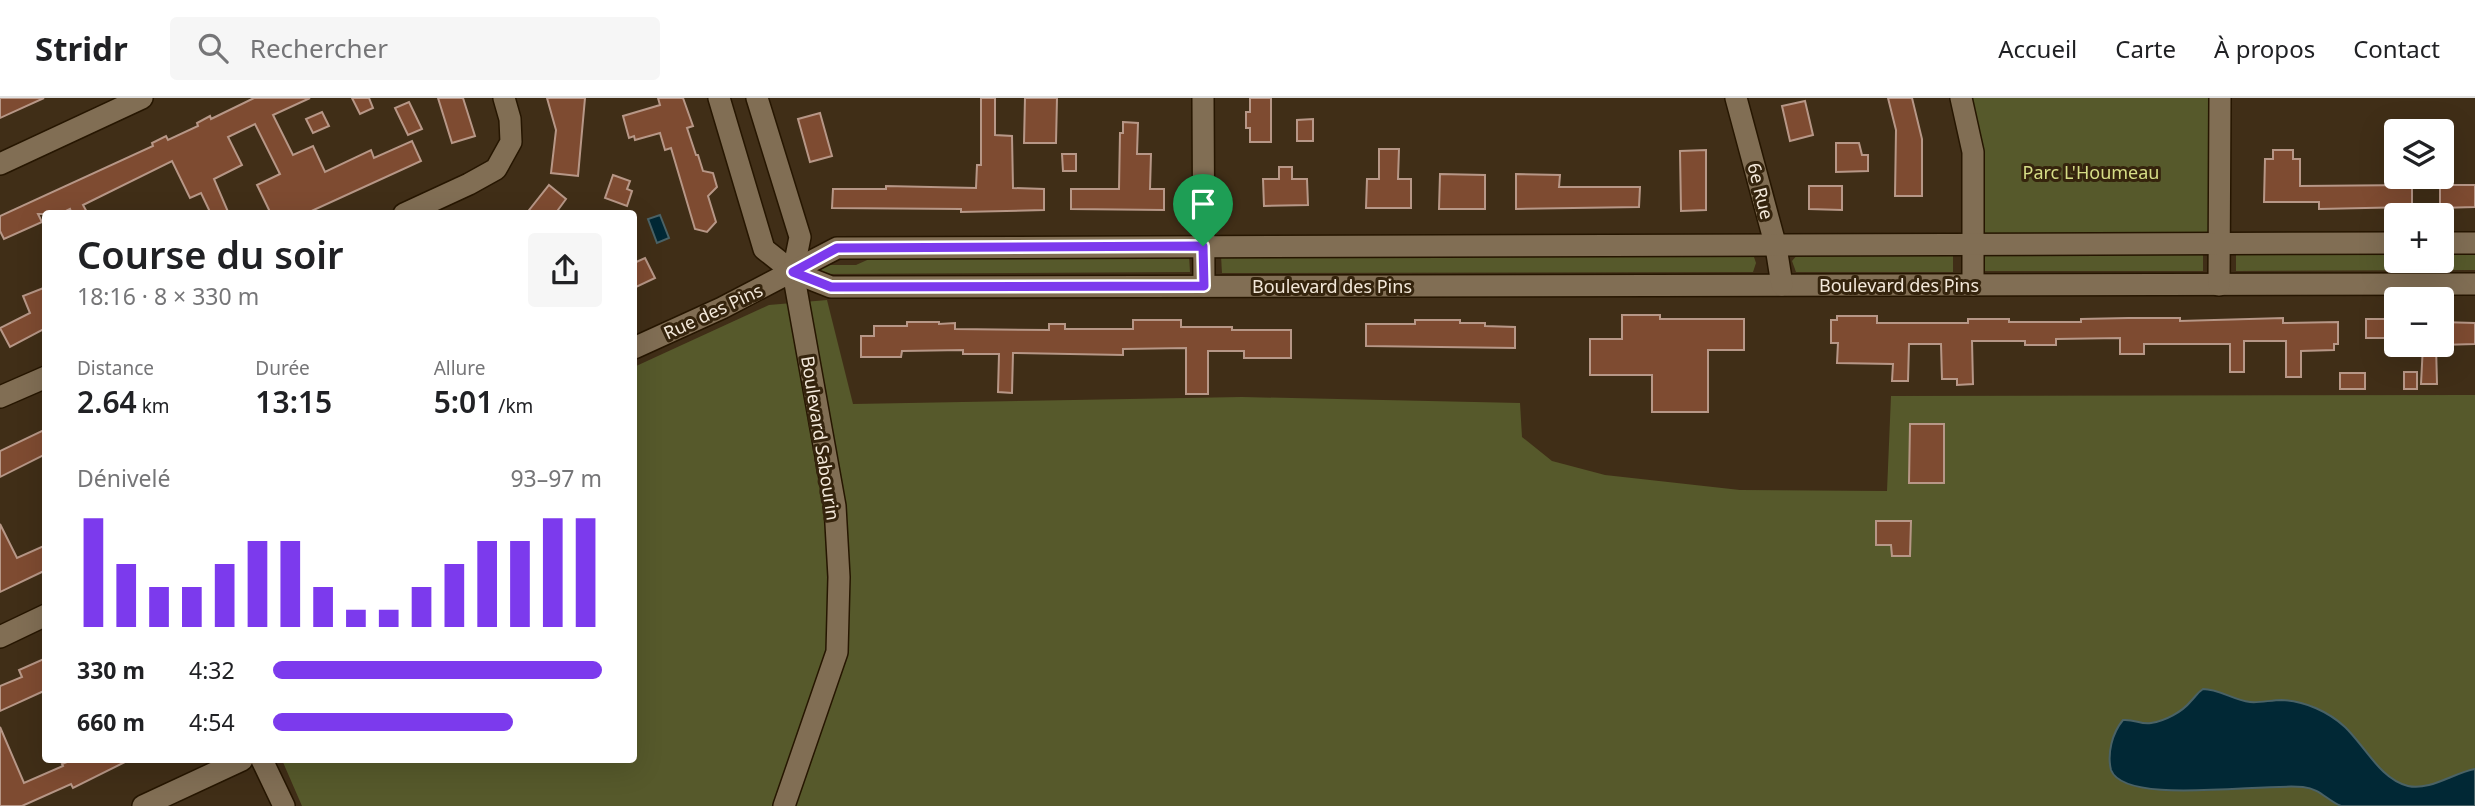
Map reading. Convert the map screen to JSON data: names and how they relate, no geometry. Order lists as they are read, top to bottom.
{
  "streets": {
    "street": [
      "6e Rue",
      "Boulevard des Pins",
      "Rue des Pins",
      "Boulevard Sabourin"
    ]
  },
  "crossings": [
    ["6e Rue", "Boulevard des Pins"],
    ["Boulevard des Pins", "Rue des Pins"],
    ["Boulevard des Pins", "Boulevard Sabourin"],
    ["Rue des Pins", "Boulevard Sabourin"]
  ],
  "parks": ["Parc L'Houmeau"],
  "page": {
    "header": "Stridr",
    "search": "Rechercher",
    "nav": [
      "Accueil",
      "Carte",
      "À propos",
      "Contact"
    ],
    "map_buttons": ["+", "−"],
    "heading": ["Course du soir", "18:16 · 8 × 330 m"],
    "stats": [
      ["Distance", "2.64 km"],
      ["Durée", "13:15"],
      ["Allure", "5:01 /km"]
    ],
    "chart": ["Dénivelé", "93–97 m"],
    "list": [
      {
        "name": "330 m",
        "note": "4:32"
      },
      {
        "name": "660 m",
        "note": "4:54"
      }
    ]
  }
}
